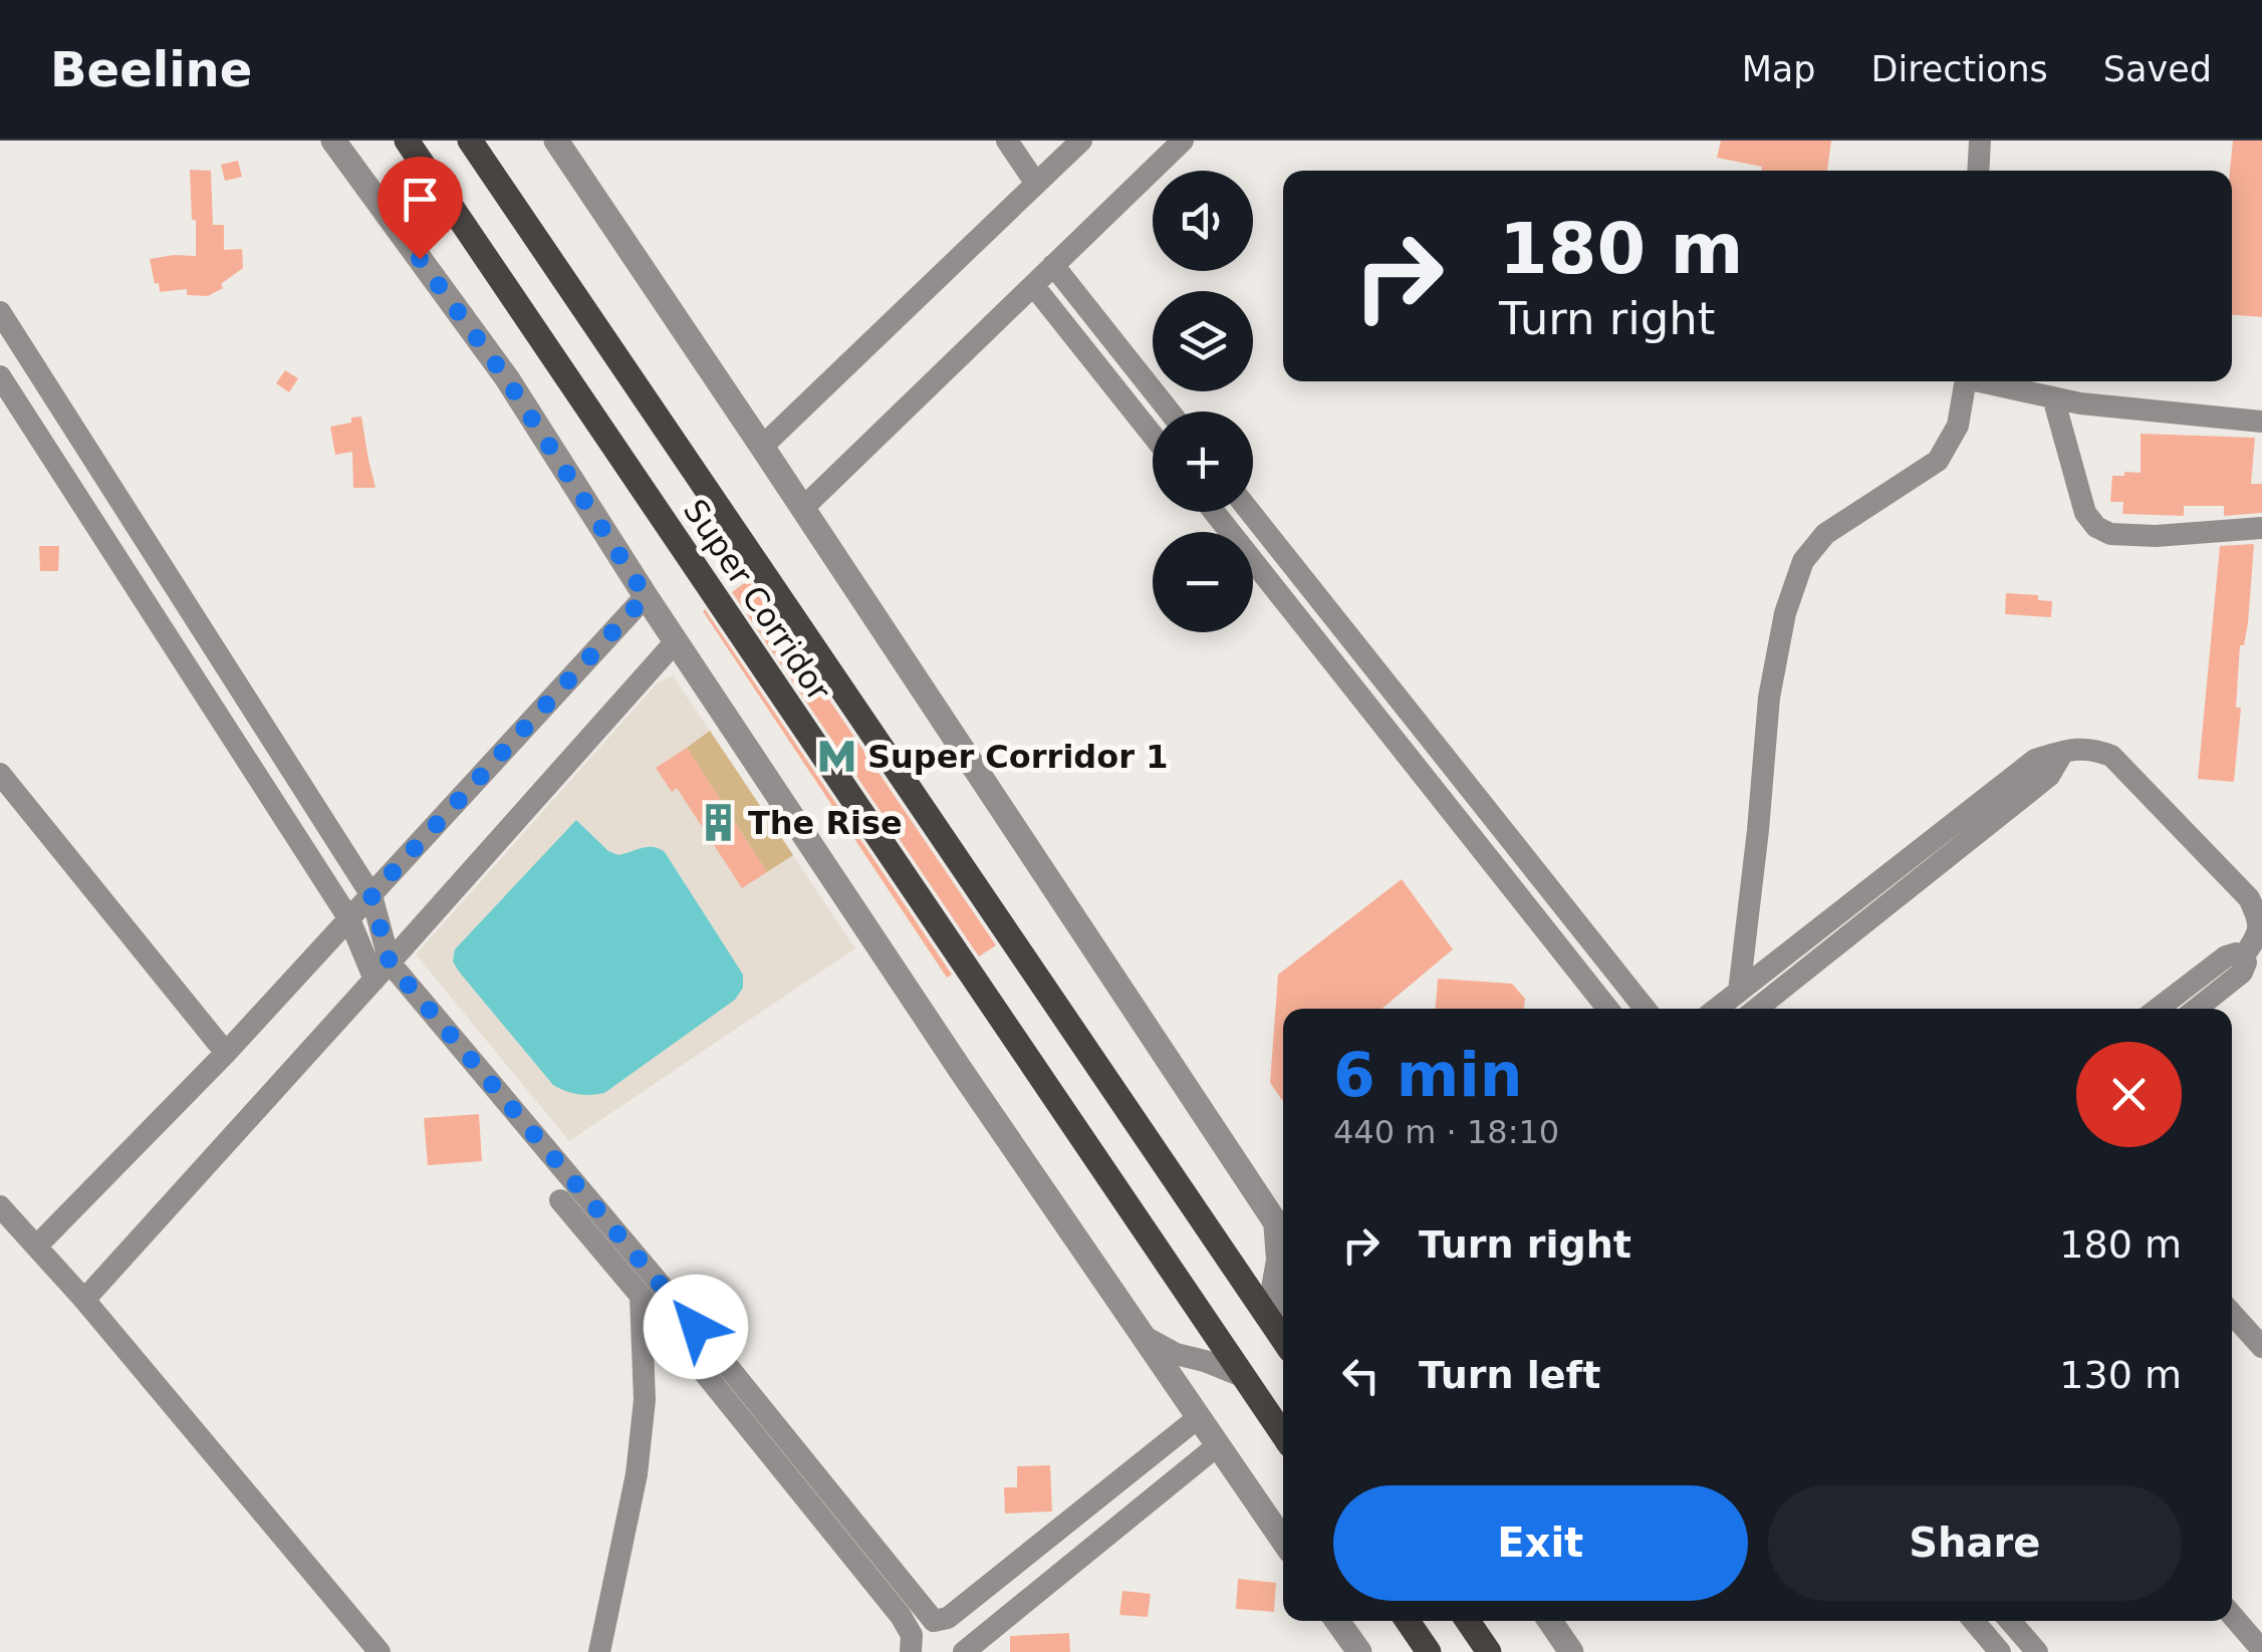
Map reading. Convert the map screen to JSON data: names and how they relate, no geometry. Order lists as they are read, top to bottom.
{
  "streets": {
    "main road": ["Super Corridor"]
  },
  "places": {
    "metro station": ["Super Corridor 1"],
    "building": ["The Rise"]
  },
  "page": {
    "header": "Beeline",
    "nav": ["Map", "Directions", "Saved"],
    "map_buttons": ["+", "−"],
    "turn": ["180 m", "Turn right"],
    "heading": ["6 min", "440 m · 18:10"],
    "list": [
      {
        "name": "Turn right",
        "value": "180 m"
      },
      {
        "name": "Turn left",
        "value": "130 m"
      }
    ],
    "buttons": ["Exit", "Share"]
  }
}
